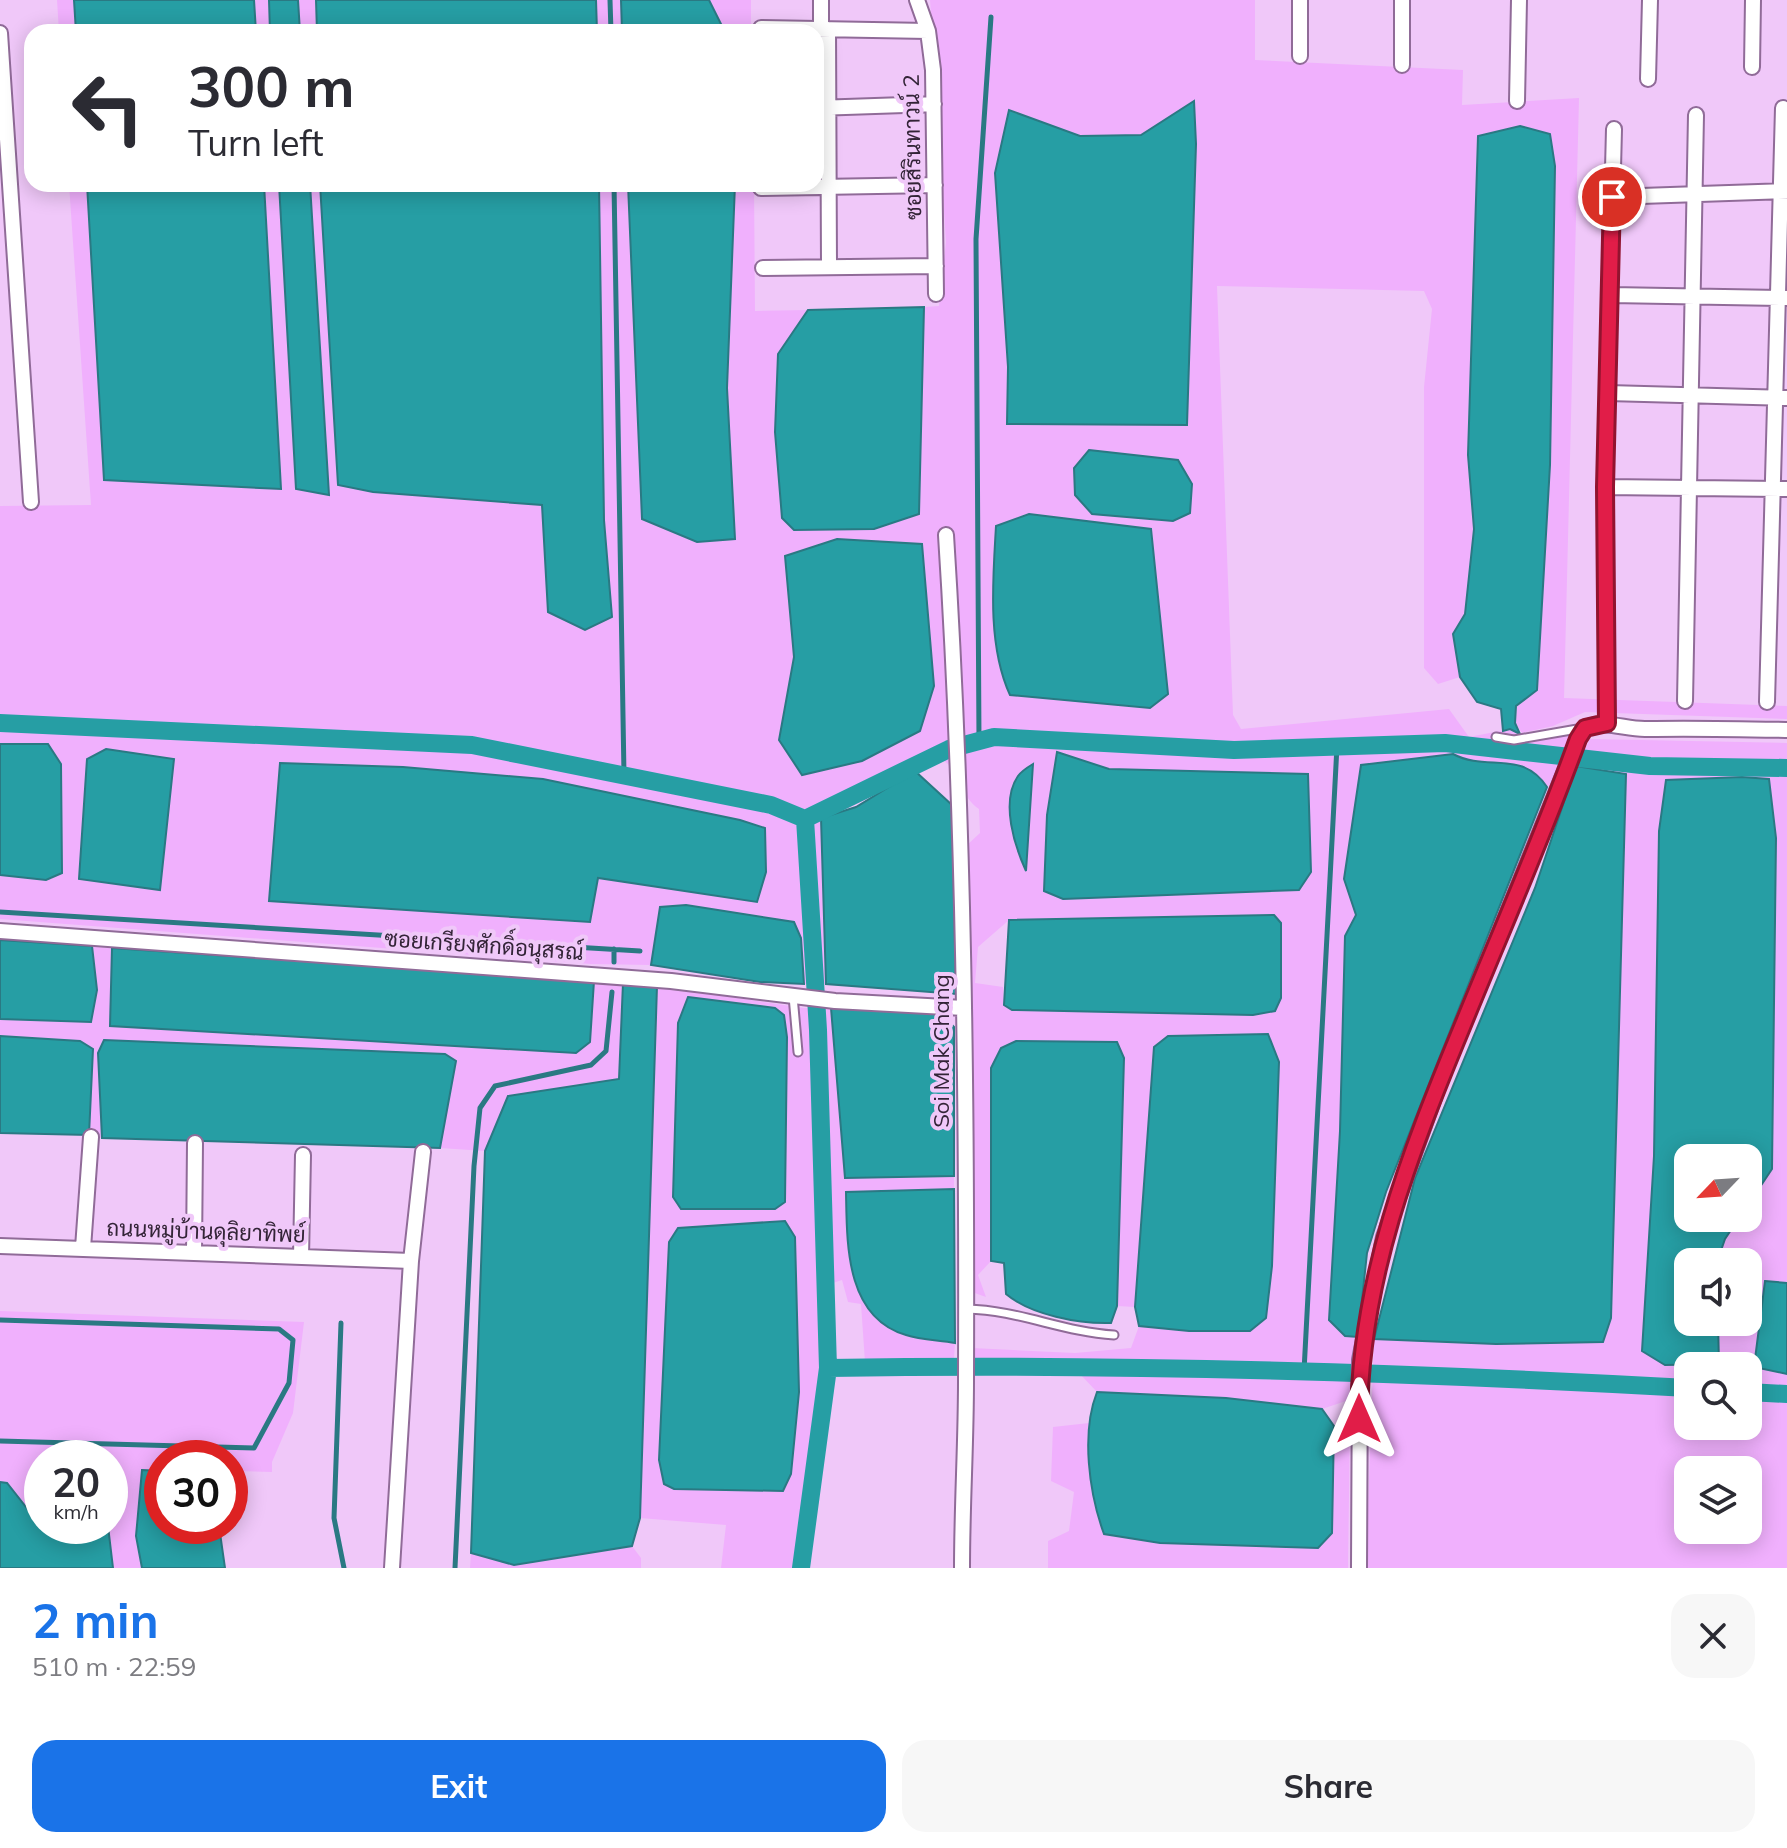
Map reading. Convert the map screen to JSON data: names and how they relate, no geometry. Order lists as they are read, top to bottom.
{
  "streets": {
    "street": [
      "ซอยสิรินทาวน์ 2",
      "ซอยเกรียงศักดิ์อนุสรณ์",
      "Soi Mak Chang",
      "ถนนหมู่บ้านดุลิยาทิพย์"
    ]
  },
  "crossings": [
    ["ซอยเกรียงศักดิ์อนุสรณ์", "Soi Mak Chang"]
  ],
  "north": "bottom left",
  "page": {
    "turn": ["300 m", "Turn left"],
    "speed": "20 km/h",
    "limit": "30",
    "heading": ["2 min", "510 m · 22:59"],
    "buttons": ["Exit", "Share"]
  }
}
